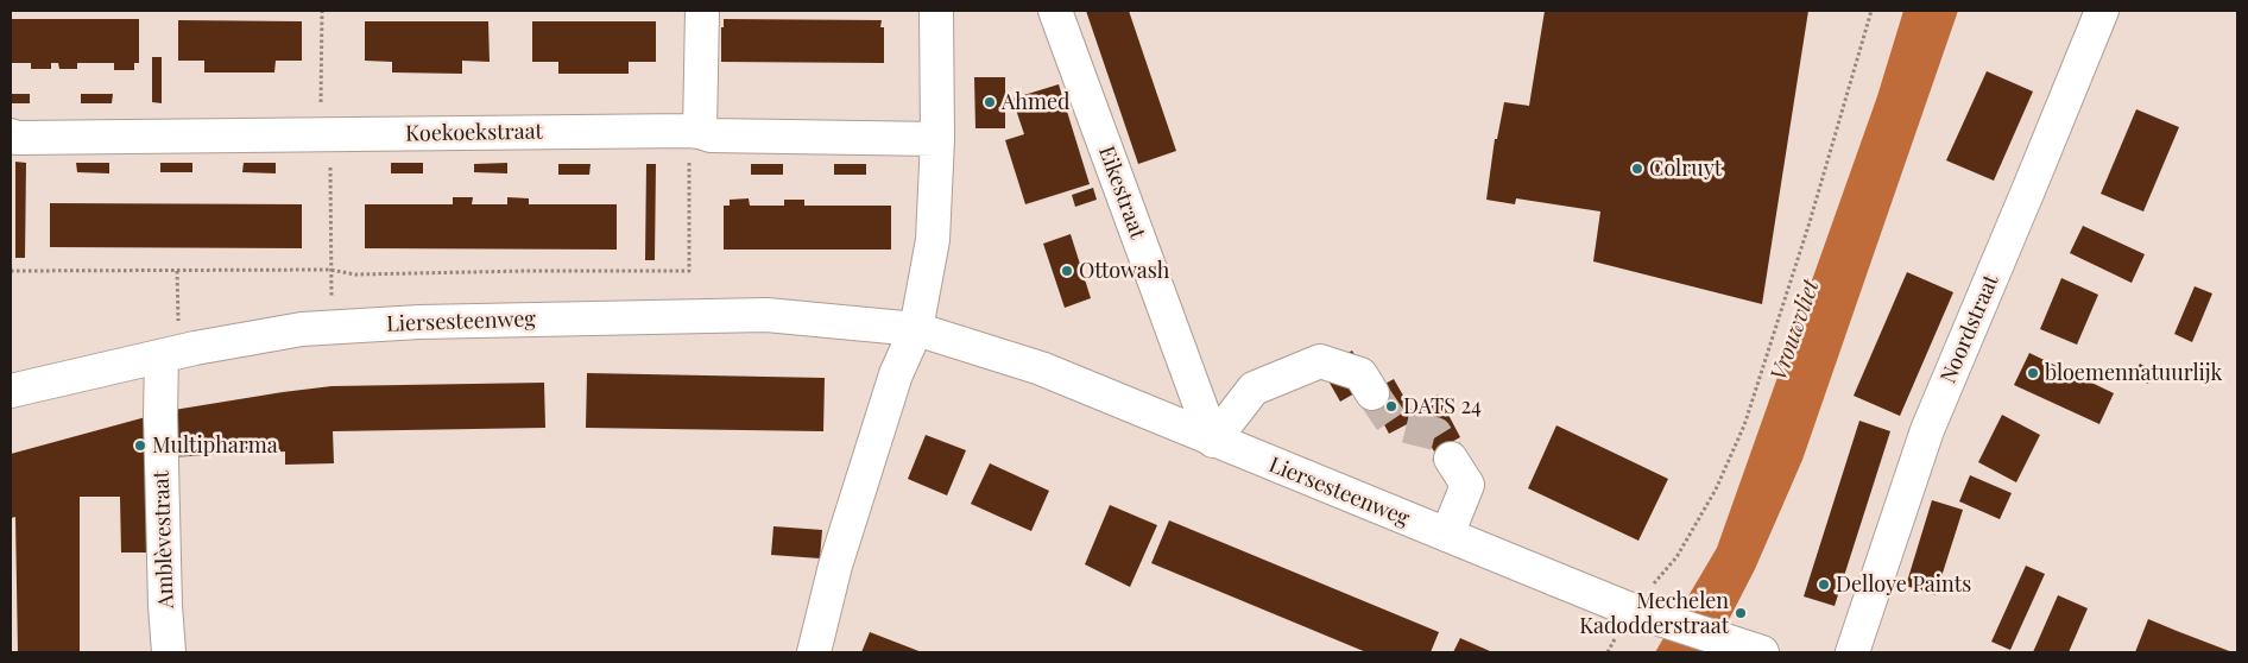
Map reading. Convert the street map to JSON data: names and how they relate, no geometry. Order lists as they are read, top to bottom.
{
  "streets": {
    "street": [
      "Koekoekstraat",
      "Eikestraat",
      "Liersesteenweg",
      "Noordstraat",
      "Amblèvestraat"
    ]
  },
  "crossings": [
    ["Eikestraat", "Liersesteenweg"],
    ["Liersesteenweg", "Amblèvestraat"]
  ],
  "water": ["Vrouwvliet"],
  "places": [
    "Ahmed",
    "Colruyt",
    "Ottowash",
    "bloemennatuurlijk",
    "DATS 24",
    "Multipharma",
    "Delloye Paints",
    "Mechelen Kadodderstraat"
  ]
}
